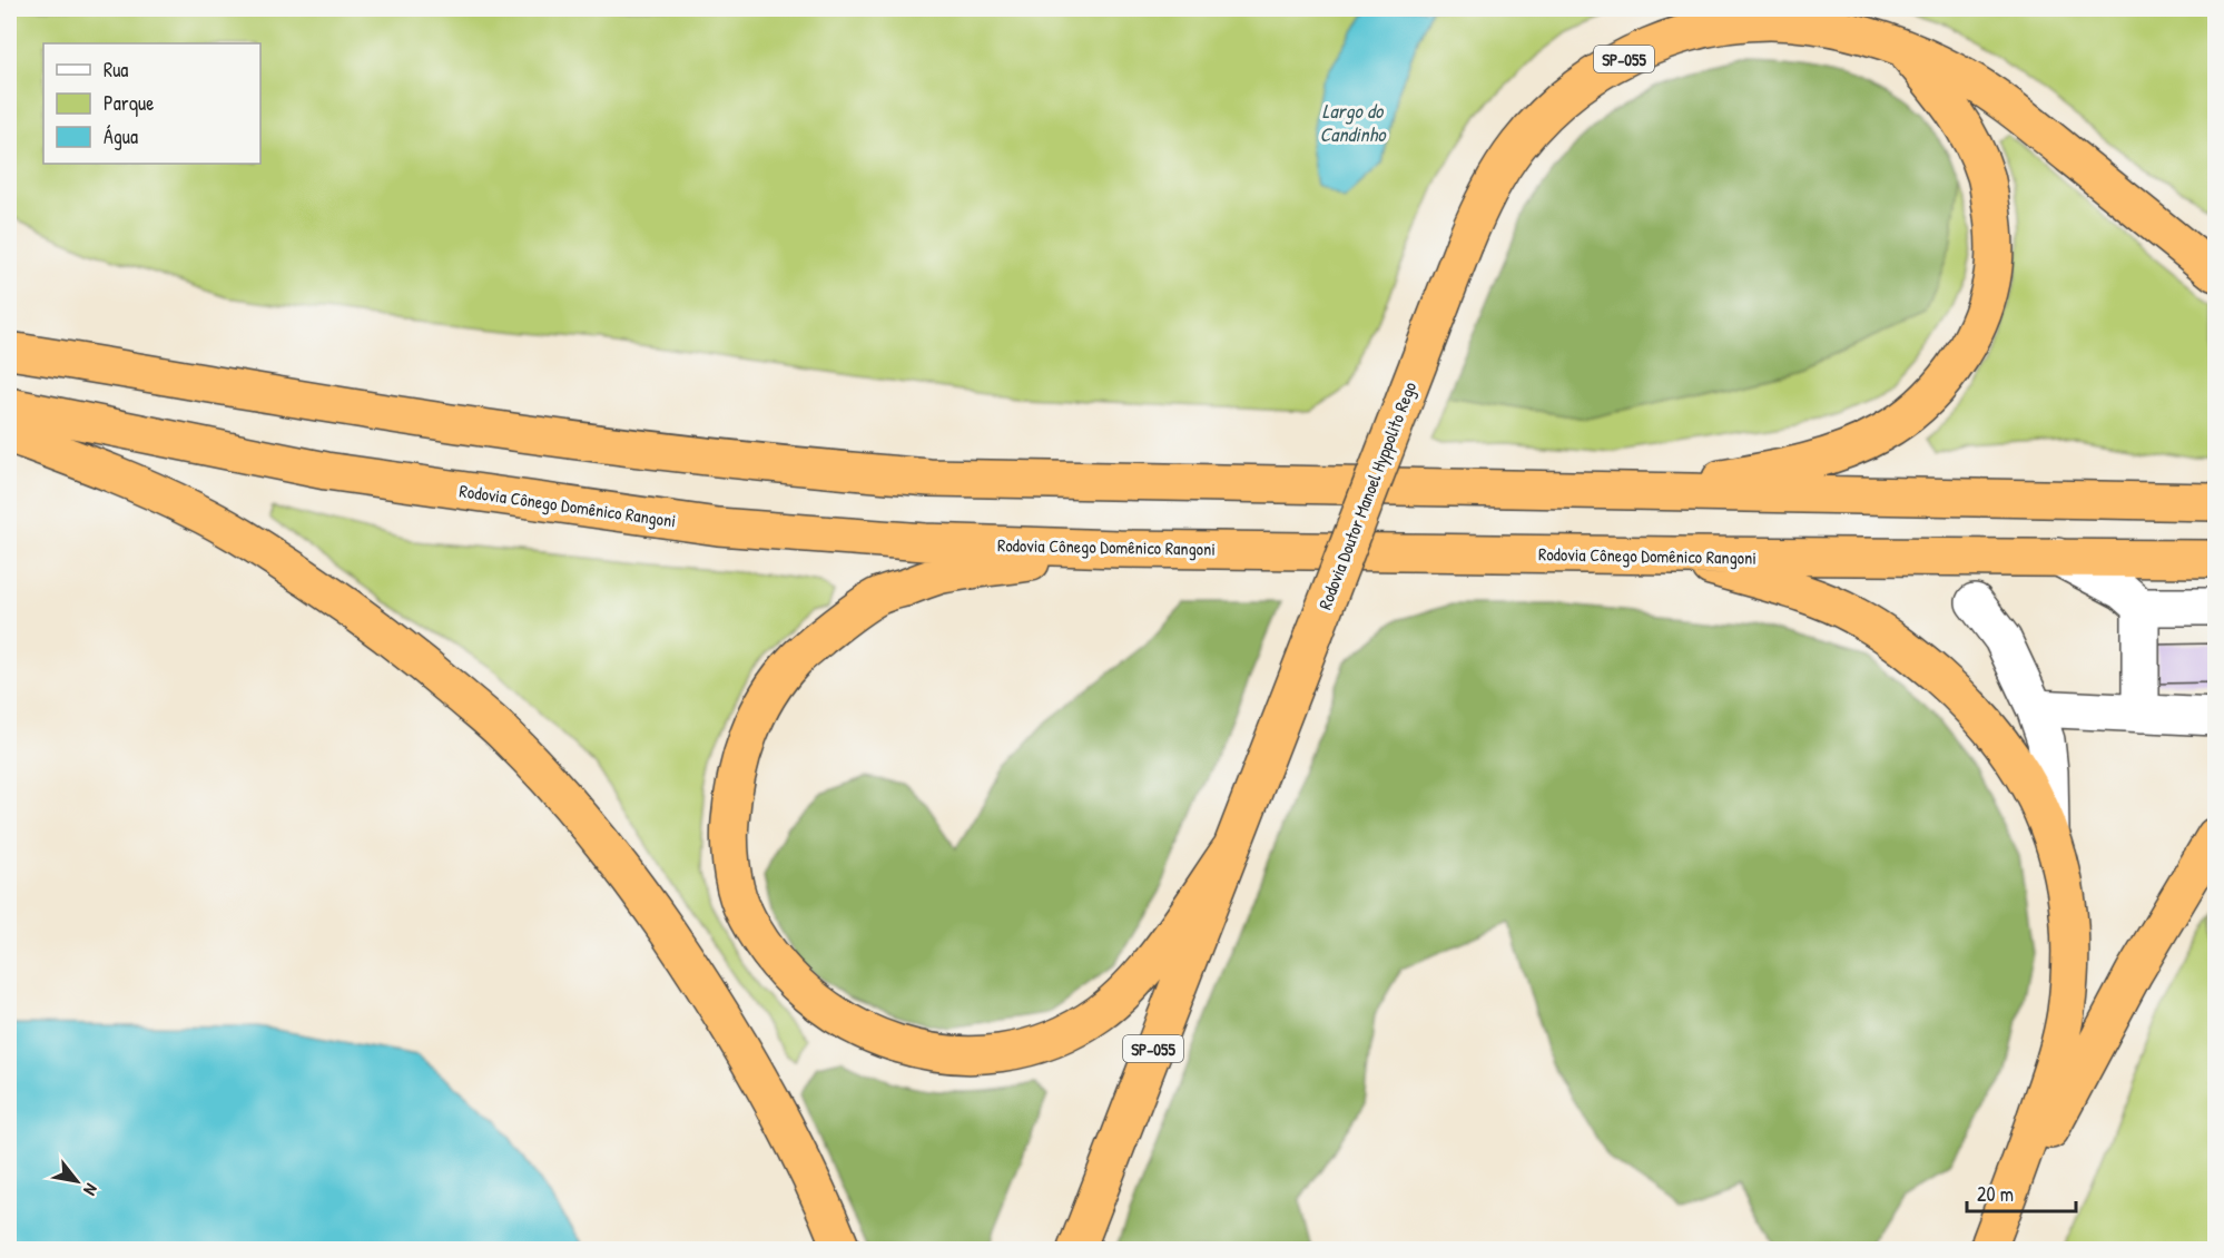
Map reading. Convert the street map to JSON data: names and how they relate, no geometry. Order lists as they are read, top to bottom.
{
  "streets": {
    "highway": ["SP-055", "Rodovia Doutor Manoel Hyppolito Rego", "Rodovia Cônego Domênico Rangoni"]
  },
  "water": ["Largo do Candinho"],
  "legend": ["Rua", "Parque", "Água"],
  "scale_bar": "20 m",
  "north": "bottom right"
}
